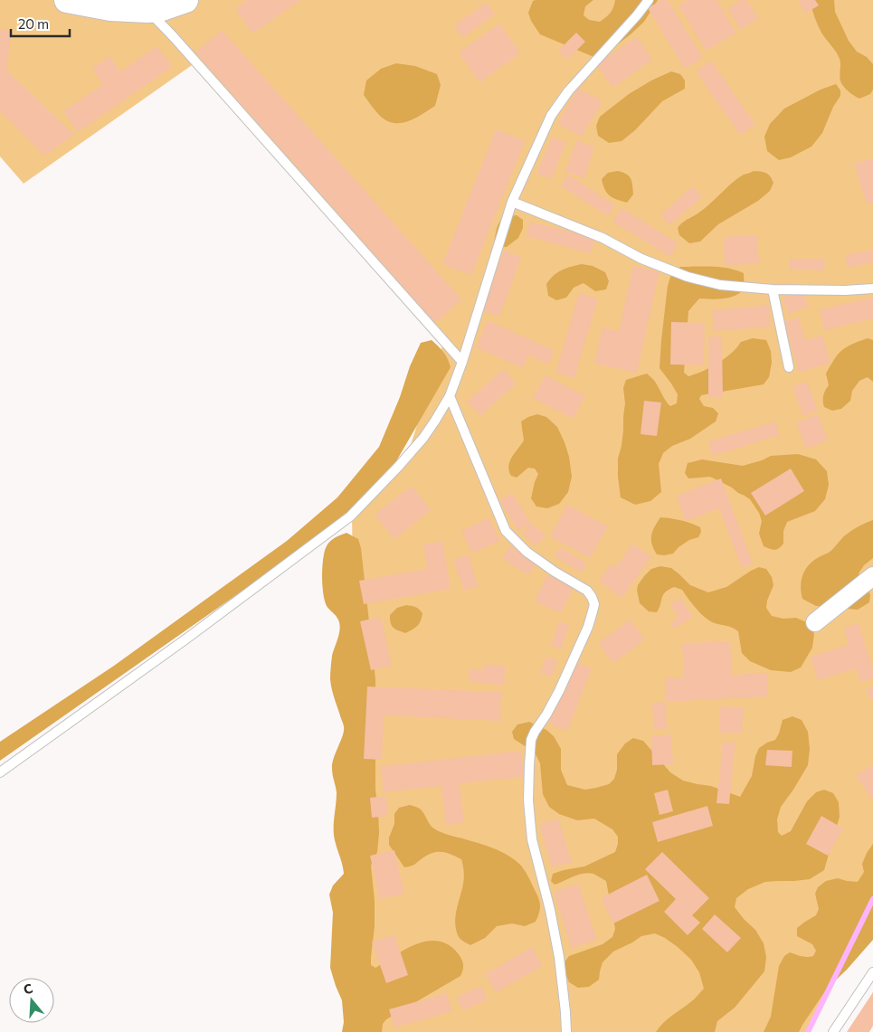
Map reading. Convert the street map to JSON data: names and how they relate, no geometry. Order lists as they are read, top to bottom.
{
  "scale_bar": "20 m",
  "north": "top"
}
